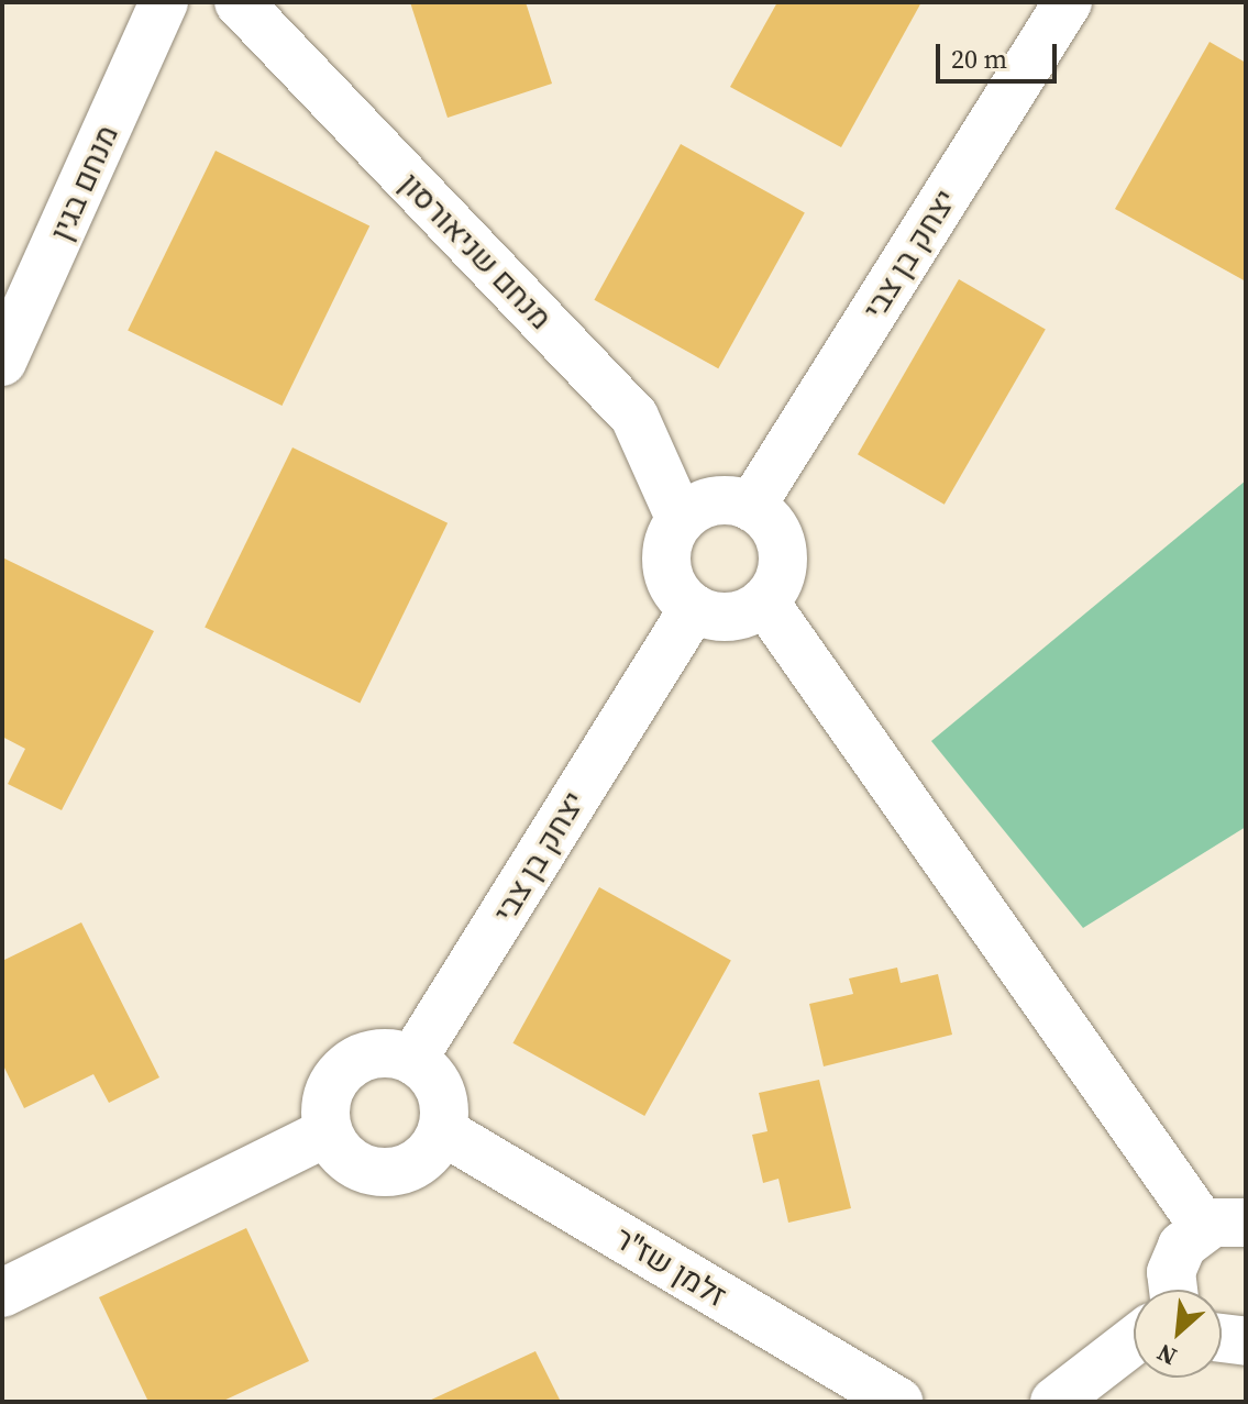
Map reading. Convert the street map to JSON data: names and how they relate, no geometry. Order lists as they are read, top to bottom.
{
  "streets": {
    "street": [
      "מנחם בגין",
      "מנחם שניאורסון",
      "יצחק בן צבי",
      "זלמן שז\"ר"
    ]
  },
  "crossings": [
    ["מנחם שניאורסון", "יצחק בן צבי"],
    ["יצחק בן צבי", "זלמן שז\"ר"]
  ],
  "scale_bar": "20 m",
  "north": "bottom left"
}
